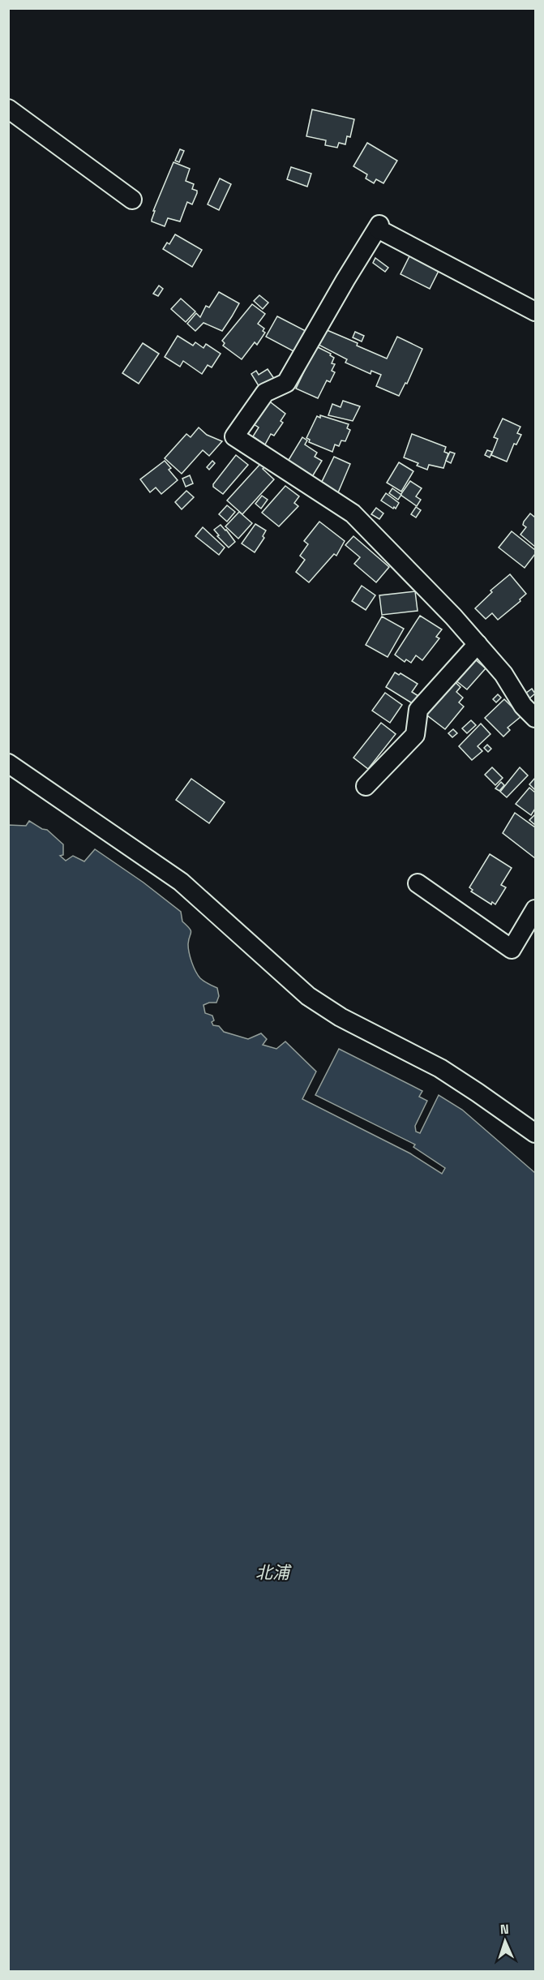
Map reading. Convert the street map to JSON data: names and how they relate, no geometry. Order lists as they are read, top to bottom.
{
  "water": ["北浦"],
  "north": "top"
}
